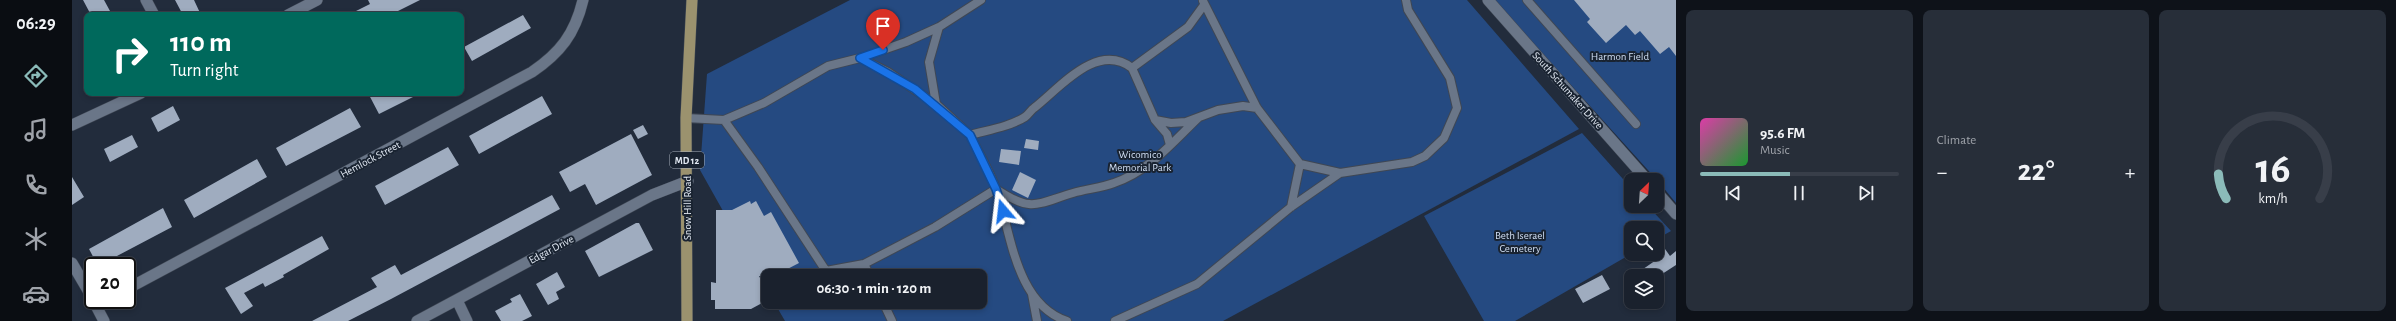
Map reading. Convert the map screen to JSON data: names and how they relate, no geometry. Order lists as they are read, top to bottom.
{
  "streets": {
    "main road": ["MD 12", "Snow Hill Road"],
    "street": ["South Schumaker Drive", "Hemlock Street", "Edgar Drive"]
  },
  "crossings": [
    ["Snow Hill Road", "Edgar Drive"]
  ],
  "parks": ["Harmon Field", "Wicomico Memorial Park", "Beth Iserael Cemetery"],
  "north": "top right",
  "page": {
    "tabs": "06:29",
    "tile": "Climate",
    "turn": ["110 m", "Turn right"],
    "song": ["95.6 FM", "Music"],
    "heat": ["−", "22°", "+"],
    "limit": "20",
    "trip": "06:30 · 1 min · 120 m",
    "gauge": ["16", "km/h"]
  }
}
